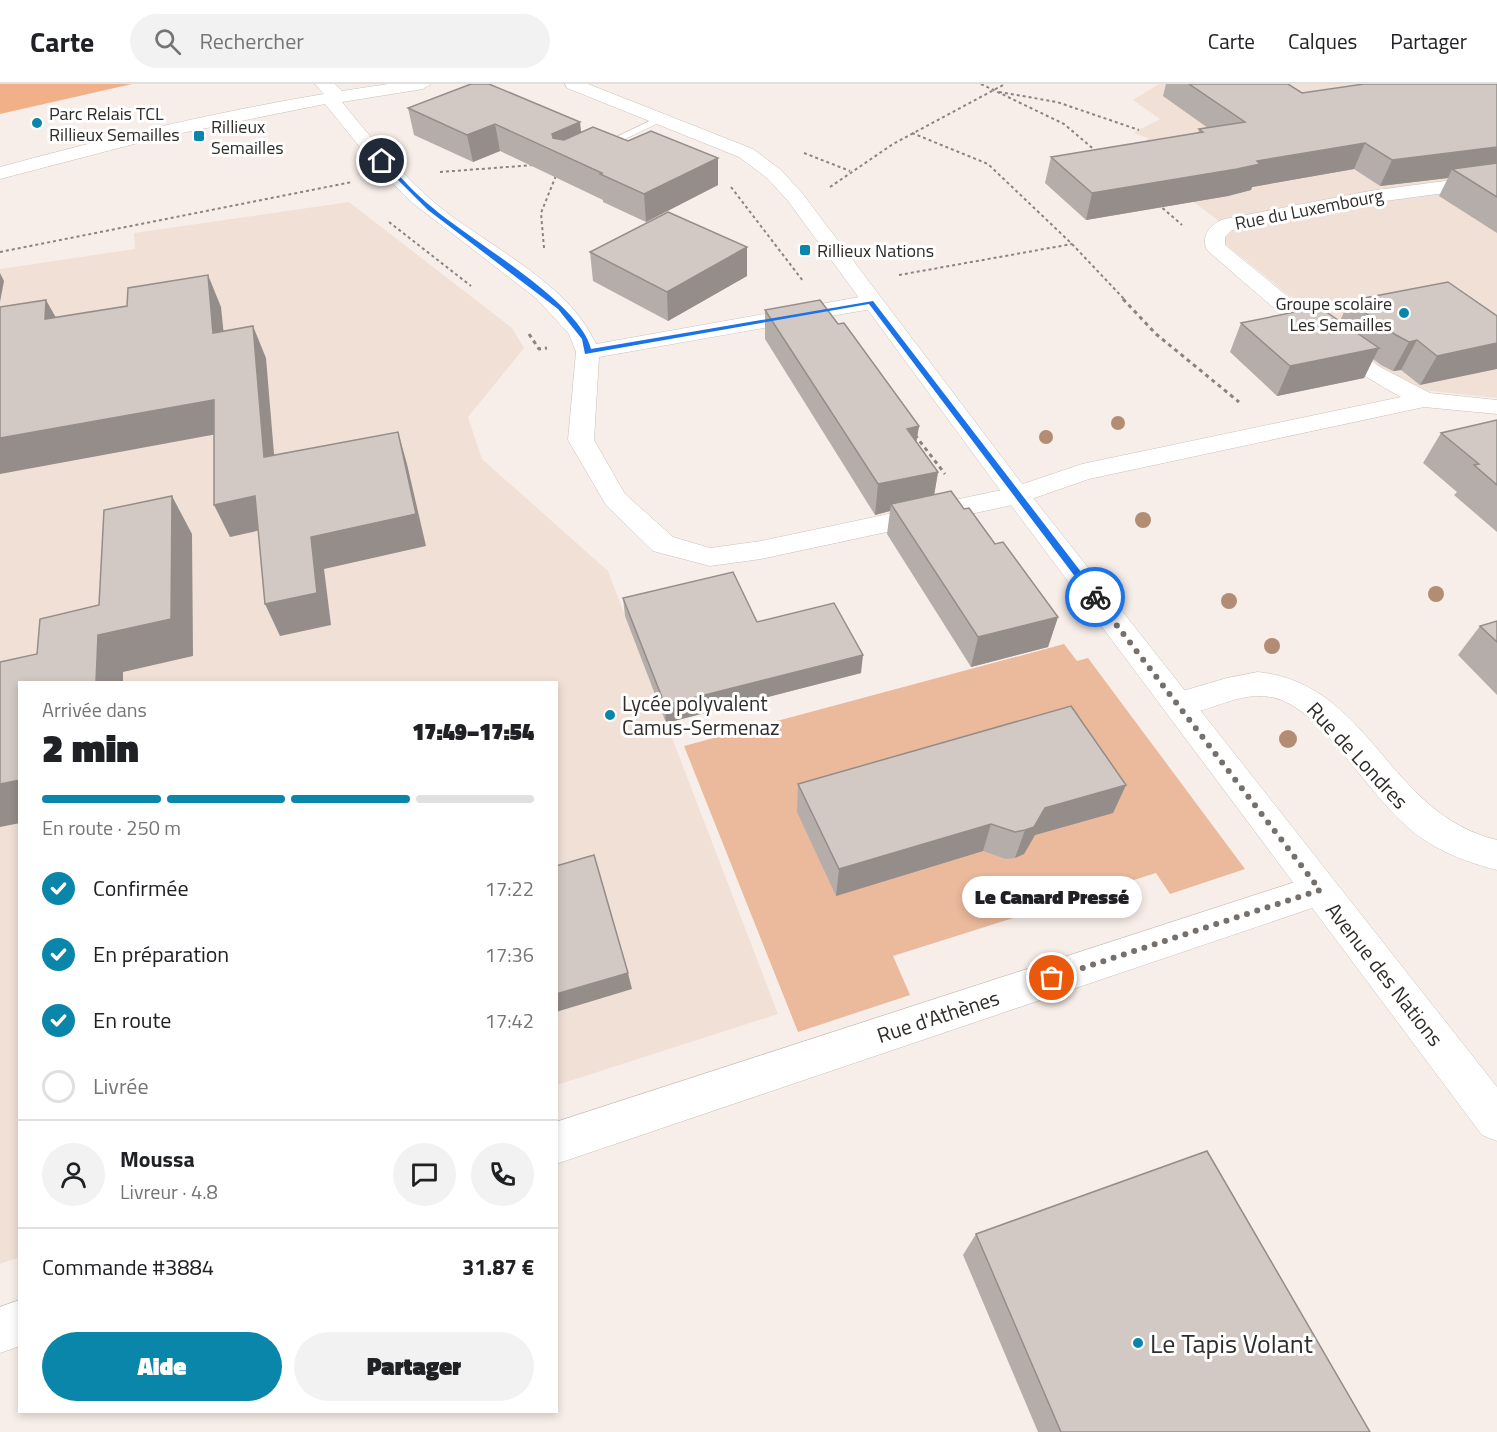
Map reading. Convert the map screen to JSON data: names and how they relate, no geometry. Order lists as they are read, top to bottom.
{
  "streets": {
    "street": [
      "Rue du Luxembourg",
      "Rue de Londres",
      "Avenue des Nations",
      "Rue d'Athènes"
    ]
  },
  "crossings": [
    ["Rue du Luxembourg", "Avenue des Nations"],
    ["Rue de Londres", "Avenue des Nations"],
    ["Avenue des Nations", "Rue d'Athènes"]
  ],
  "places": {
    "other": [
      "Parc Relais TCL Rillieux Semailles",
      "Groupe scolaire Les Semailles",
      "Lycée polyvalent Camus-Sermenaz",
      "Le Canard Pressé",
      "Le Tapis Volant"
    ],
    "transit": ["Rillieux Semailles", "Rillieux Nations"]
  },
  "page": {
    "header": "Carte",
    "search": "Rechercher",
    "nav": ["Carte", "Calques", "Partager"],
    "heading": ["2 min", "Arrivée dans", "17:49–17:54"],
    "panel": [
      "Moussa",
      "Livreur · 4.8",
      "Commande #3884",
      "31.87 €"
    ],
    "bar": "En route · 250 m",
    "list": [
      ["Confirmée", "17:22"],
      ["En préparation", "17:36"],
      ["En route", "17:42"],
      "Livrée"
    ],
    "bubble": "Le Canard Pressé",
    "buttons": ["Aide", "Partager"]
  }
}
